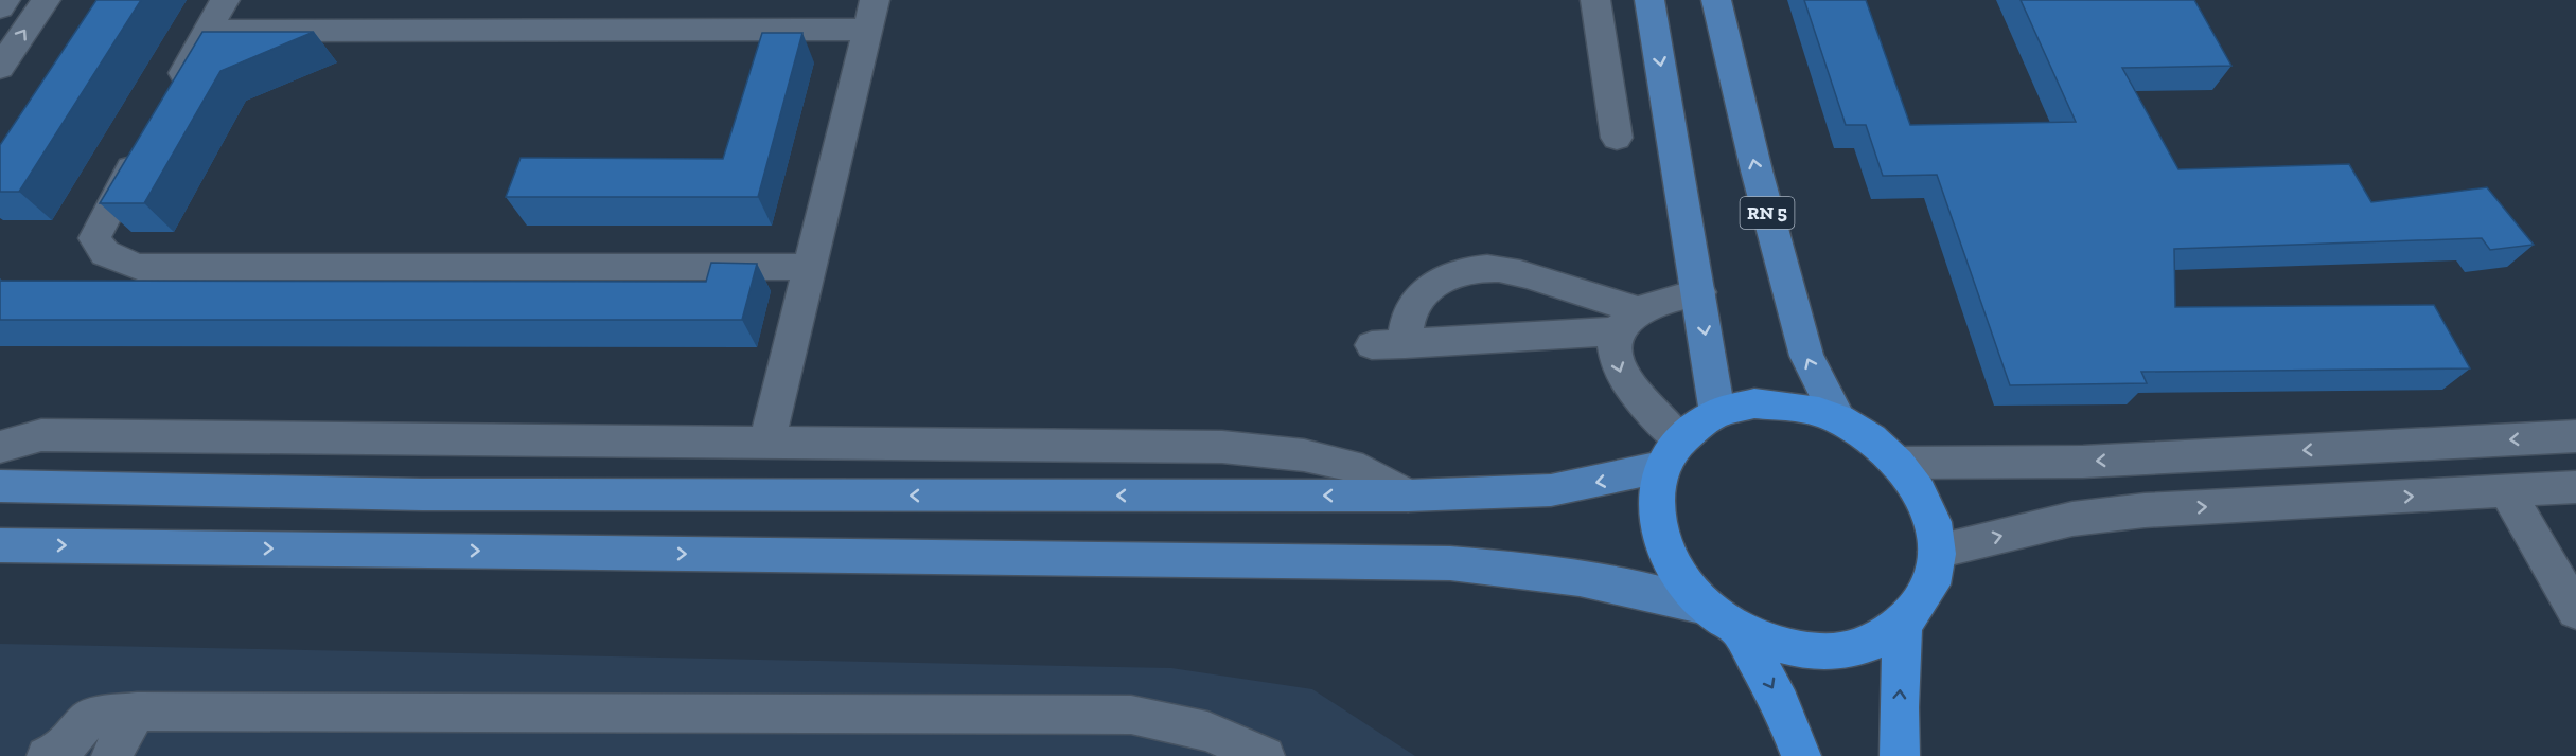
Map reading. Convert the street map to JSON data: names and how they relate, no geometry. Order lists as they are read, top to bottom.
{
  "streets": {
    "main road": ["RN 5"]
  }
}
